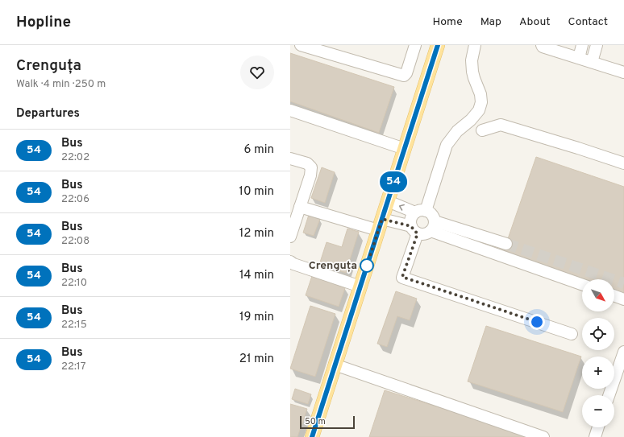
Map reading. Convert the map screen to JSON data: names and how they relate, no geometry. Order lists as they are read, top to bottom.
{
  "places": ["Crenguța"],
  "lines": ["bus line 54"],
  "scale_bar": "50 m",
  "north": "bottom right",
  "page": {
    "header": "Hopline",
    "nav": [
      "Home",
      "Map",
      "About",
      "Contact"
    ],
    "heading": [
      ["Crenguța", "Walk · 4 min · 250 m"],
      "Departures"
    ],
    "on_map": "54",
    "list": [
      {
        "mark": "54",
        "name": "Bus",
        "note": "22:02",
        "value": "6 min"
      },
      {
        "mark": "54",
        "name": "Bus",
        "note": "22:06",
        "value": "10 min"
      },
      {
        "mark": "54",
        "name": "Bus",
        "note": "22:08",
        "value": "12 min"
      },
      {
        "mark": "54",
        "name": "Bus",
        "note": "22:10",
        "value": "14 min"
      },
      {
        "mark": "54",
        "name": "Bus",
        "note": "22:15",
        "value": "19 min"
      },
      {
        "mark": "54",
        "name": "Bus",
        "note": "22:17",
        "value": "21 min"
      }
    ],
    "map_buttons": ["+", "−"],
    "scale": "50 m"
  }
}
